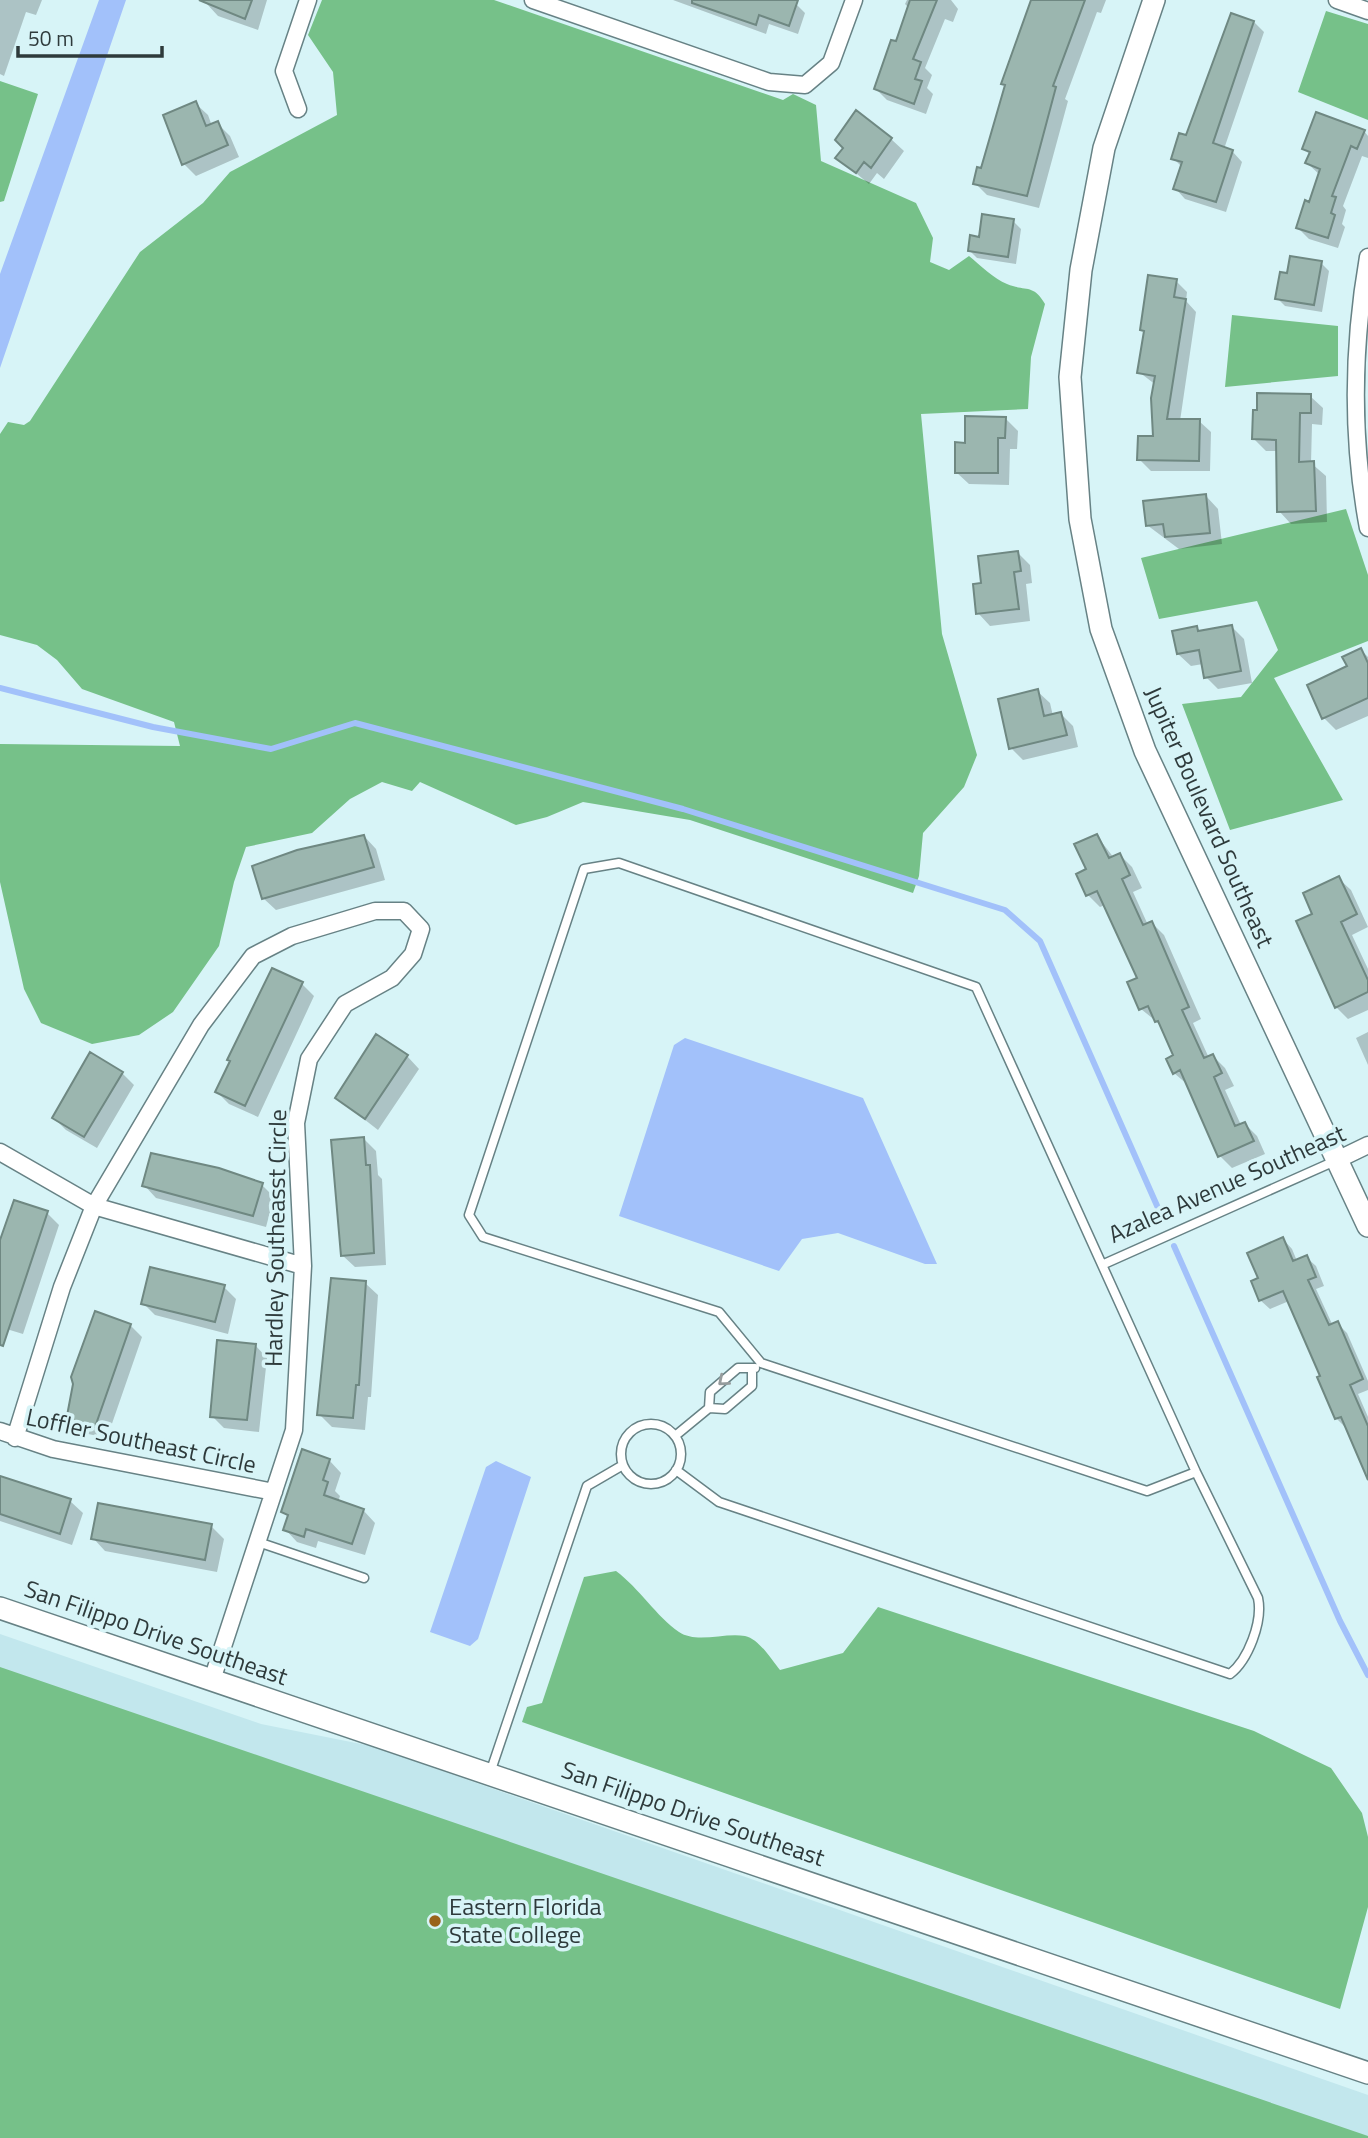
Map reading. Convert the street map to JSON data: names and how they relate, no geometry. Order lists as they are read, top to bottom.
{
  "streets": {
    "street": [
      "Jupiter Boulevard Southeast",
      "Azalea Avenue Southeast",
      "Hardley Southeasst Circle",
      "Loffler Southeast Circle",
      "San Filippo Drive Southeast"
    ]
  },
  "crossings": [
    ["Jupiter Boulevard Southeast", "Azalea Avenue Southeast"],
    ["Hardley Southeasst Circle", "Loffler Southeast Circle"],
    ["Hardley Southeasst Circle", "San Filippo Drive Southeast"]
  ],
  "places": ["Eastern Florida State College"],
  "scale_bar": "50 m"
}
